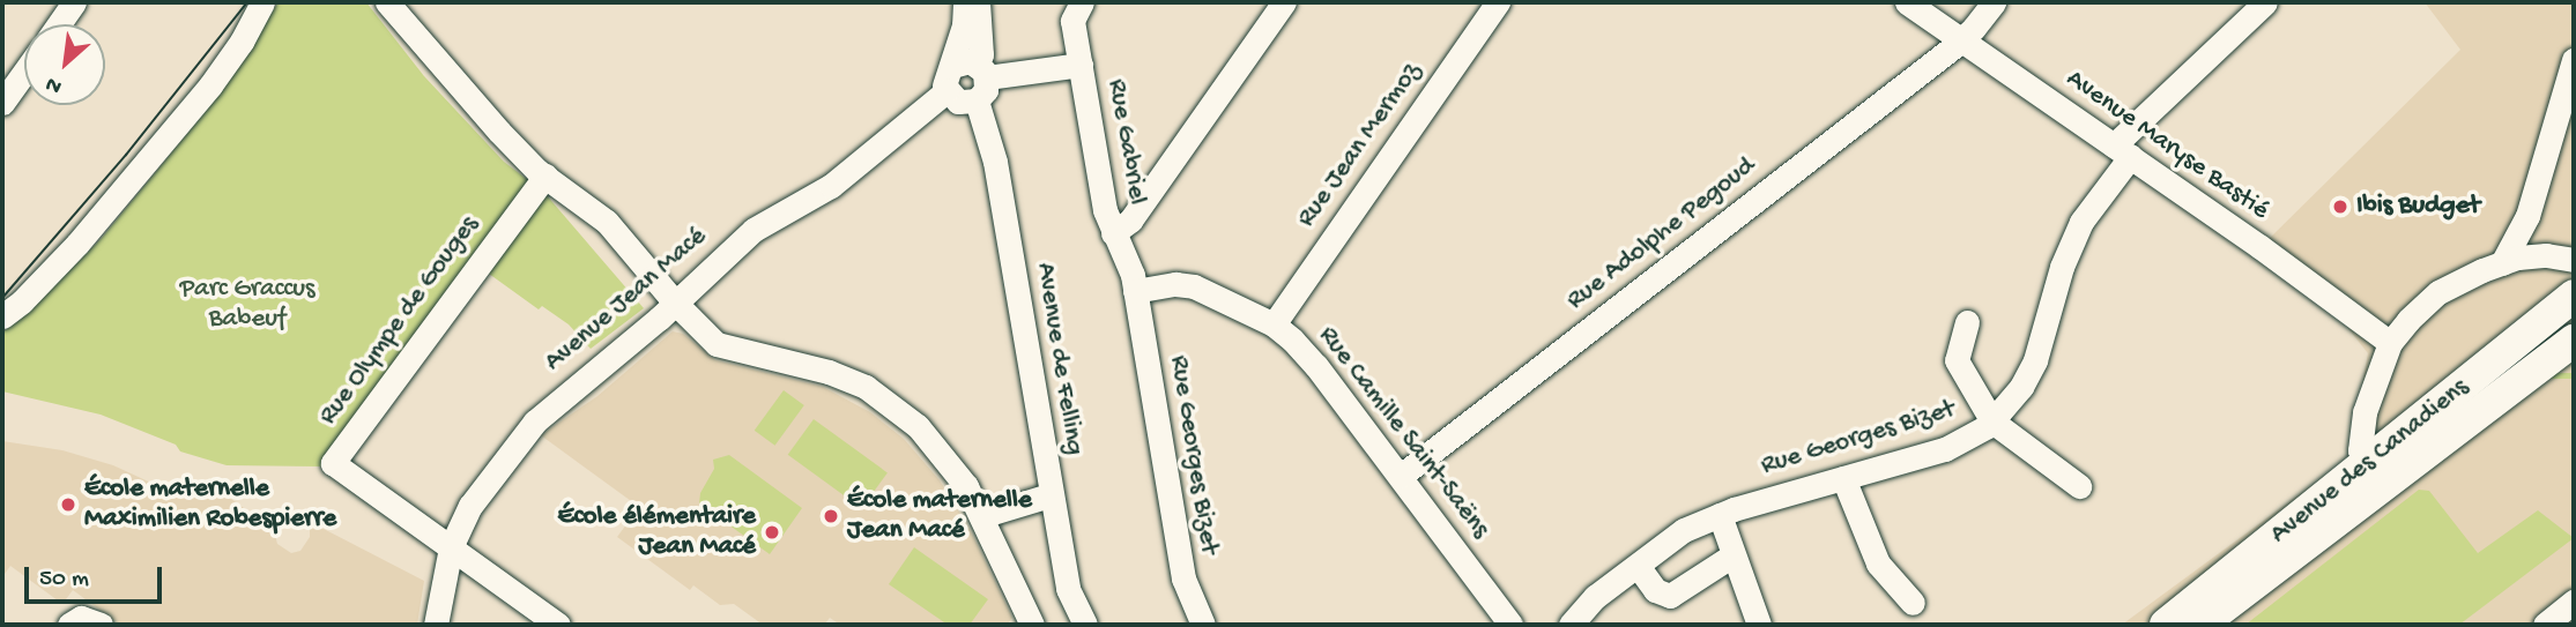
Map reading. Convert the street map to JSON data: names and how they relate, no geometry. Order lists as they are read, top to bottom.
{
  "streets": {
    "main road": ["Avenue des Canadiens"],
    "street": [
      "Rue Gabriel",
      "Rue Jean Mermoz",
      "Avenue Maryse Bastié",
      "Rue Adolphe Pegoud",
      "Avenue Jean Macé",
      "Rue Olympe de Gouges",
      "Avenue de Felling",
      "Rue Camille Saint-Saëns",
      "Rue Georges Bizet"
    ]
  },
  "crossings": [
    ["Rue Gabriel", "Rue Camille Saint-Saëns"],
    ["Rue Gabriel", "Rue Georges Bizet"],
    ["Rue Jean Mermoz", "Rue Camille Saint-Saëns"],
    ["Avenue Maryse Bastié", "Rue Adolphe Pegoud"],
    ["Avenue Maryse Bastié", "Rue Georges Bizet"],
    ["Rue Adolphe Pegoud", "Rue Camille Saint-Saëns"],
    ["Avenue Jean Macé", "Rue Olympe de Gouges"],
    ["Avenue Jean Macé", "Avenue de Felling"],
    ["Rue Camille Saint-Saëns", "Rue Georges Bizet"]
  ],
  "parks": ["Parc Graccus Babeuf"],
  "places": [
    "Ibis Budget",
    "École maternelle Maximilien Robespierre",
    "École maternelle Jean Macé",
    "École élémentaire Jean Macé"
  ],
  "scale_bar": "50 m",
  "north": "bottom left"
}
